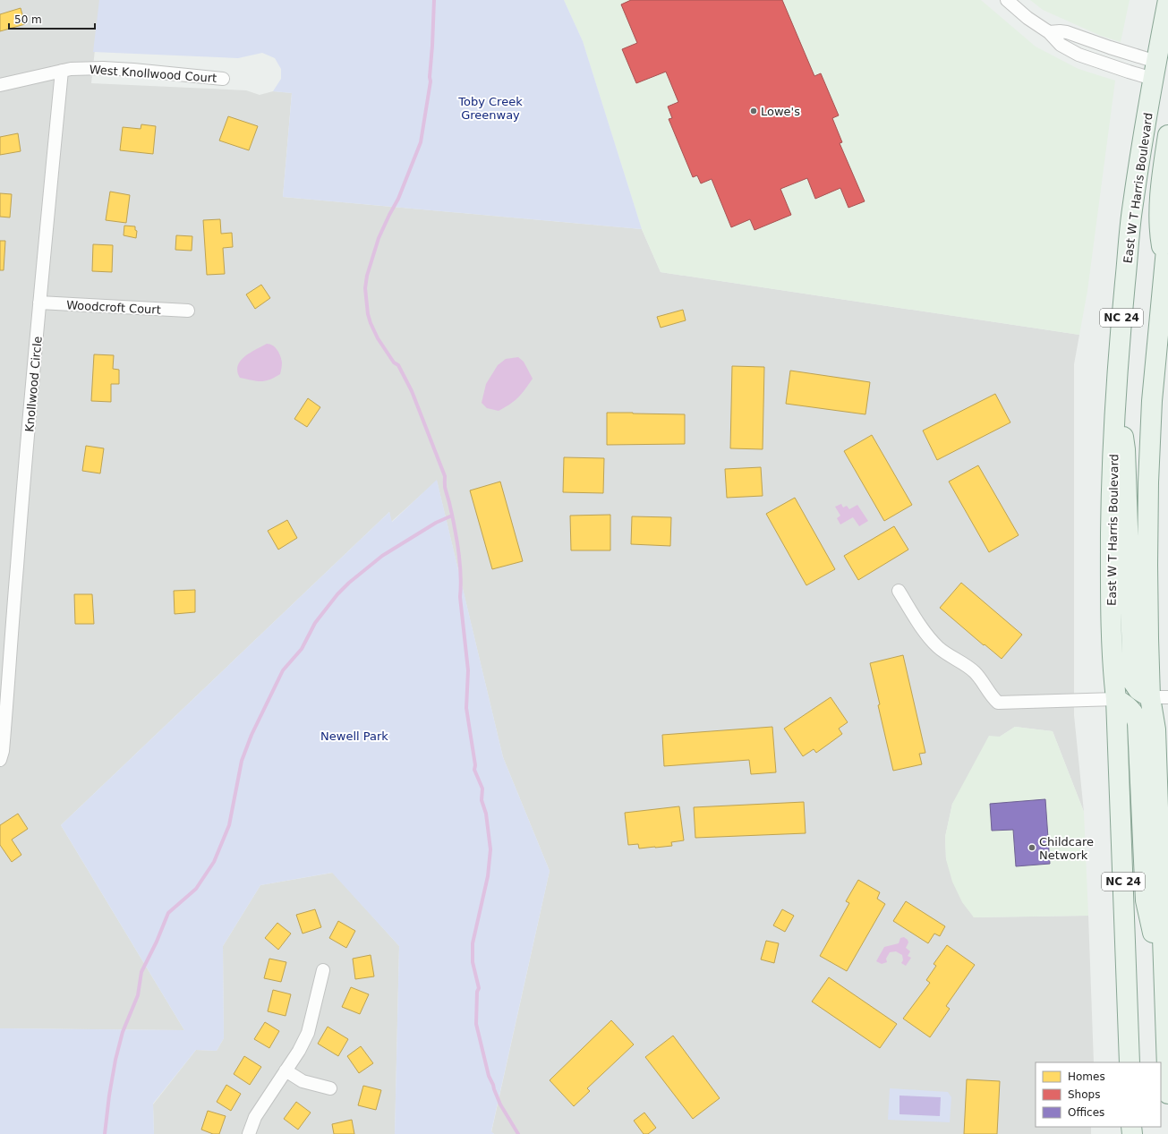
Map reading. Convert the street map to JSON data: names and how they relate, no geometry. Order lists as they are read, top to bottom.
{
  "streets": {
    "main road": ["East W T Harris Boulevard", "NC 24"],
    "street": ["West Knollwood Court", "Woodcroft Court", "Knollwood Circle"]
  },
  "crossings": [
    ["West Knollwood Court", "Knollwood Circle"],
    ["Woodcroft Court", "Knollwood Circle"]
  ],
  "parks": ["Toby Creek Greenway", "Newell Park"],
  "places": ["Lowe's", "Childcare Network"],
  "legend": ["Homes", "Shops", "Offices"],
  "scale_bar": "50 m"
}
